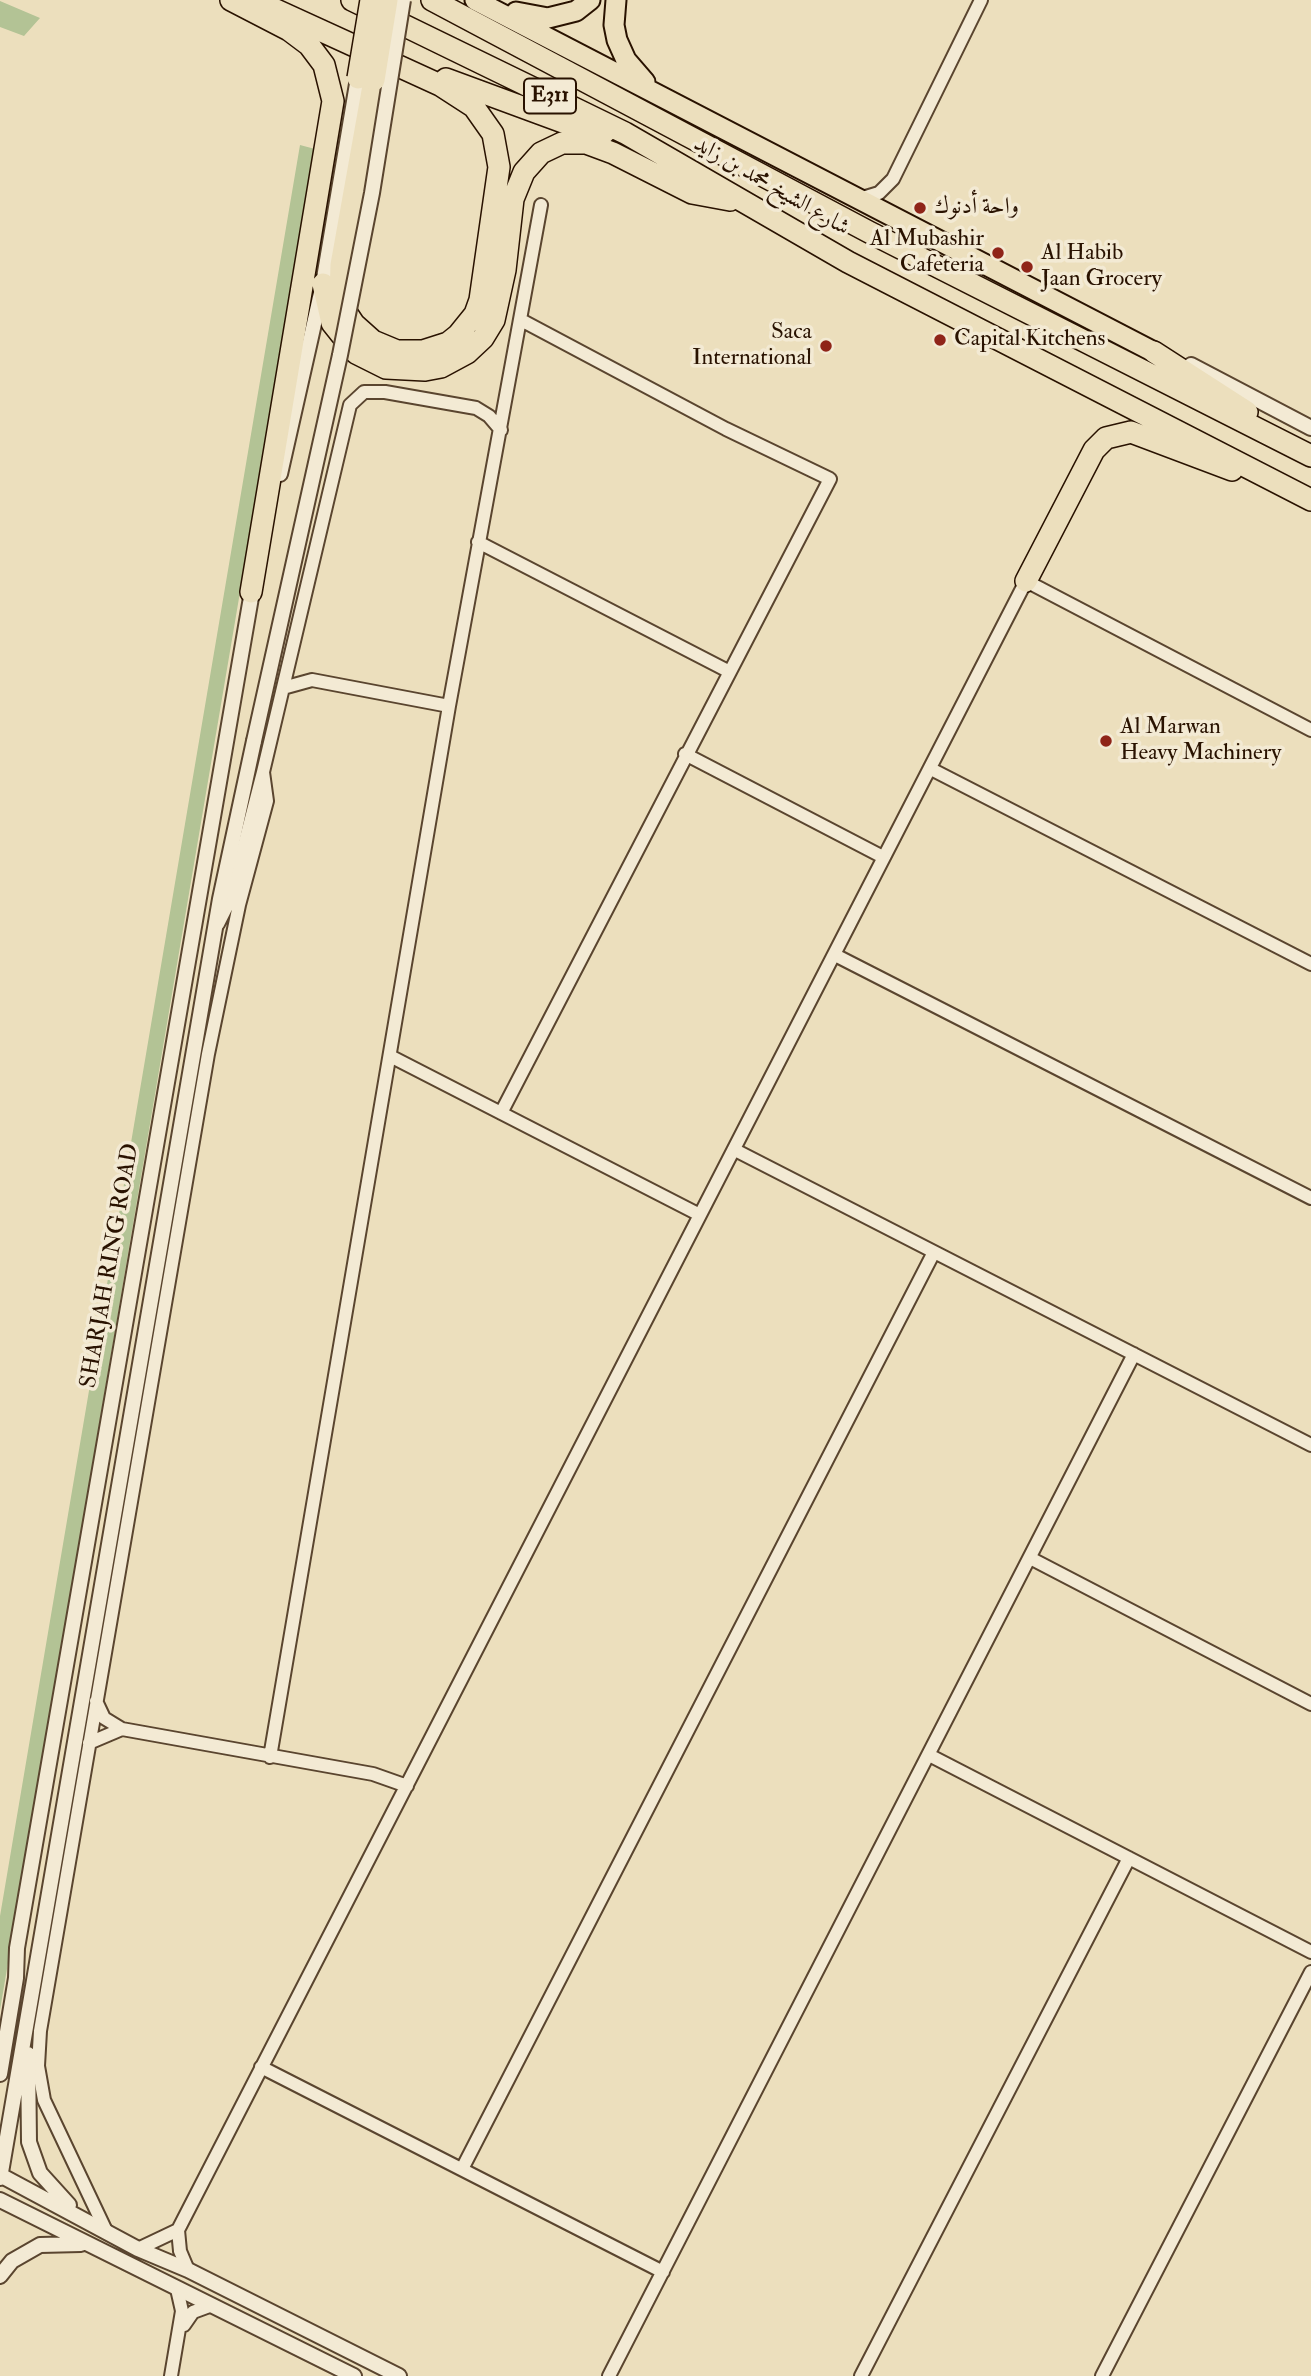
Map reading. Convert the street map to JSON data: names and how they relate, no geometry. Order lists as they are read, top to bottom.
{
  "streets": {
    "highway": ["E311", "شارع الشيخ محمد بن زايد"],
    "street": ["SHARJAH RING ROAD"]
  },
  "places": [
    "واحة أدنوك",
    "Al Mubashir Cafeteria",
    "Al Habib Jaan Grocery",
    "Capital Kitchens",
    "Saca International",
    "Al Marwan Heavy Machinery"
  ]
}
